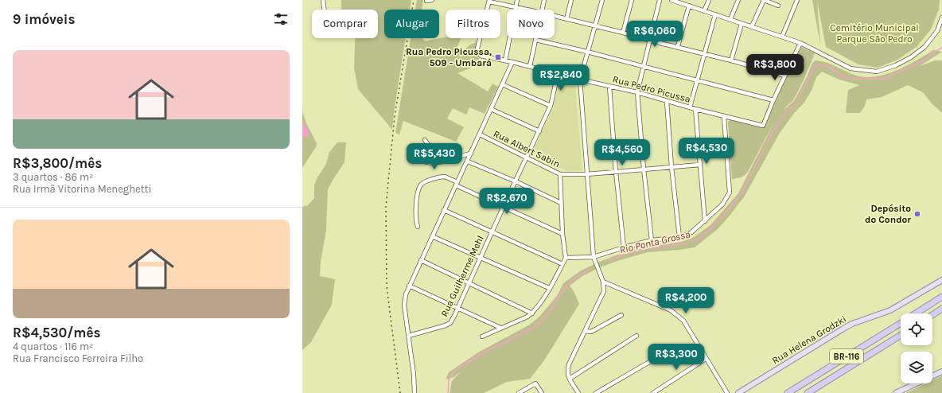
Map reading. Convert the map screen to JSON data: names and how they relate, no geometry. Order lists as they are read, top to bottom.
{
  "streets": {
    "highway": ["BR-116"],
    "main road": ["Rua Helena Grodzki"],
    "street": ["Rua Pedro Picussa", "Rua Albert Sabin", "Rua Guilherme Mehl"]
  },
  "crossings": [
    ["Rua Pedro Picussa", "Rua Guilherme Mehl"],
    ["Rua Albert Sabin", "Rua Guilherme Mehl"]
  ],
  "water": ["Rio Ponta Grossa"],
  "parks": ["Cemitério Municipal Parque São Pedro"],
  "places": {
    "transit": ["Rua Pedro Picussa, 509 - Umbará"],
    "other": ["Depósito do Condor"]
  },
  "page": {
    "heading": "9 imóveis",
    "chip": [
      "Comprar",
      "Alugar",
      "Filtros",
      "Novo"
    ],
    "price": [
      "R$6,060",
      "R$3,800",
      "R$2,840",
      "R$4,530",
      "R$4,560",
      "R$5,430",
      "R$2,670",
      "R$4,200",
      "R$3,300"
    ],
    "list": [
      {
        "name": "R$3,800/mês",
        "note": "3 quartos · 86 m² · Rua Irmã Vitorina Meneghetti"
      },
      {
        "name": "R$4,530/mês",
        "note": "4 quartos · 116 m² · Rua Francisco Ferreira Filho"
      }
    ]
  }
}
